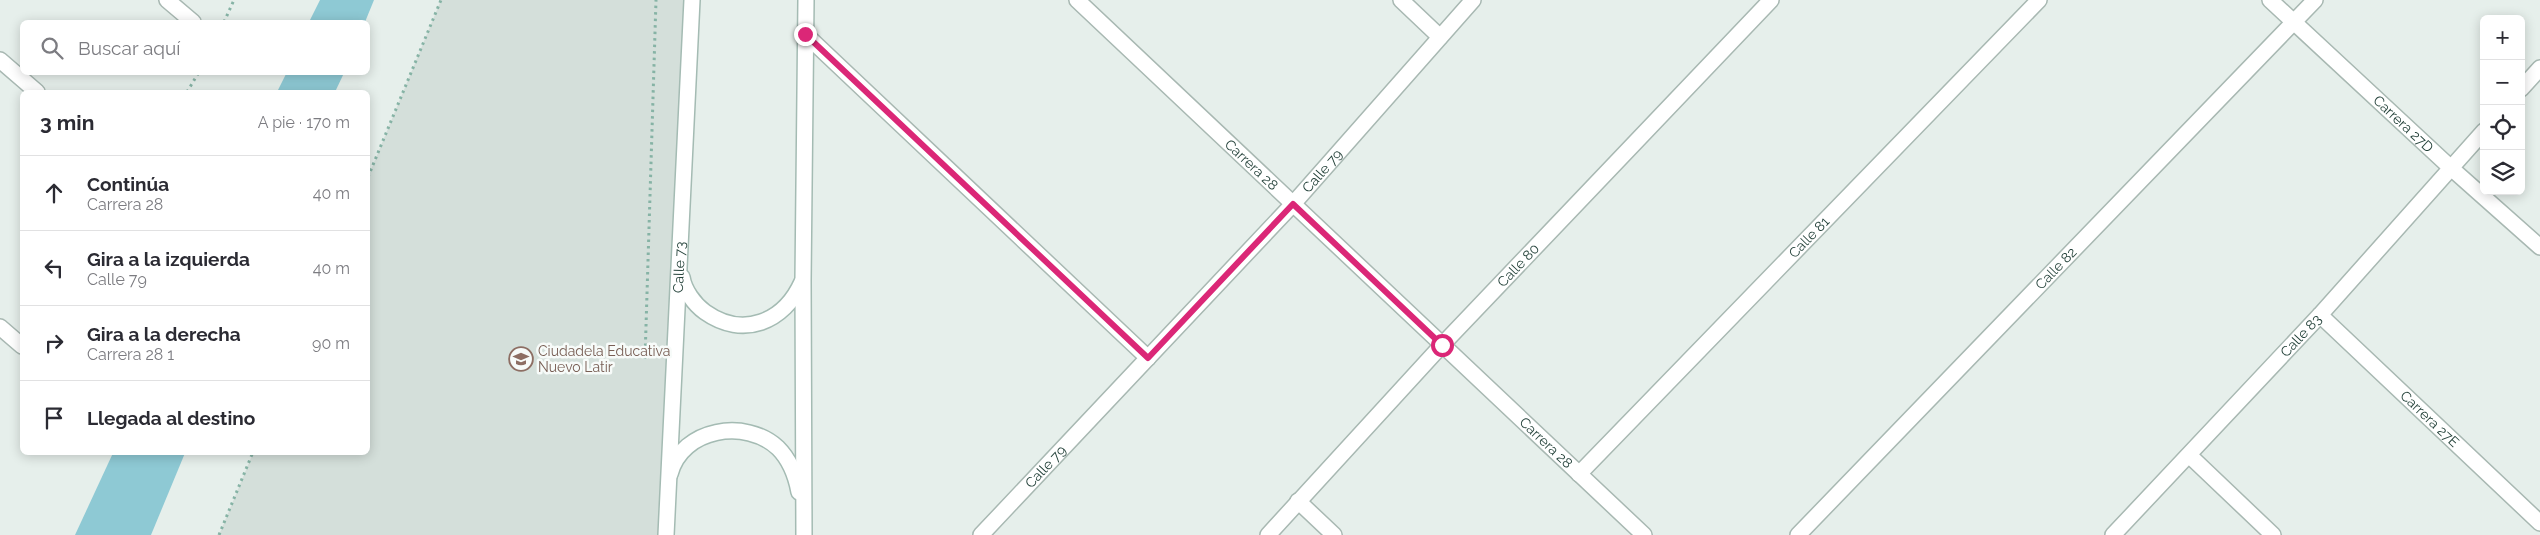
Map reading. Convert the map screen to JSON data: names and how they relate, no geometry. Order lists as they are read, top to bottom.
{
  "streets": {
    "street": [
      "Carrera 27D",
      "Carrera 28",
      "Calle 79",
      "Calle 81",
      "Calle 80",
      "Calle 73",
      "Calle 82",
      "Calle 83",
      "Carrera 27E"
    ]
  },
  "crossings": [
    ["Carrera 27D", "Calle 82"],
    ["Carrera 27D", "Calle 83"],
    ["Carrera 28", "Calle 79"],
    ["Carrera 28", "Calle 81"],
    ["Carrera 28", "Calle 80"],
    ["Calle 83", "Carrera 27E"]
  ],
  "places": {
    "school or university": ["Ciudadela Educativa Nuevo Latir"]
  },
  "page": {
    "map_buttons": ["+", "−"],
    "search": "Buscar aquí",
    "heading": ["3 min", "A pie · 170 m"],
    "list": [
      ["Continúa", "Carrera 28", "40 m"],
      ["Gira a la izquierda", "Calle 79", "40 m"],
      ["Gira a la derecha", "Carrera 28 1", "90 m"],
      "Llegada al destino"
    ]
  }
}
